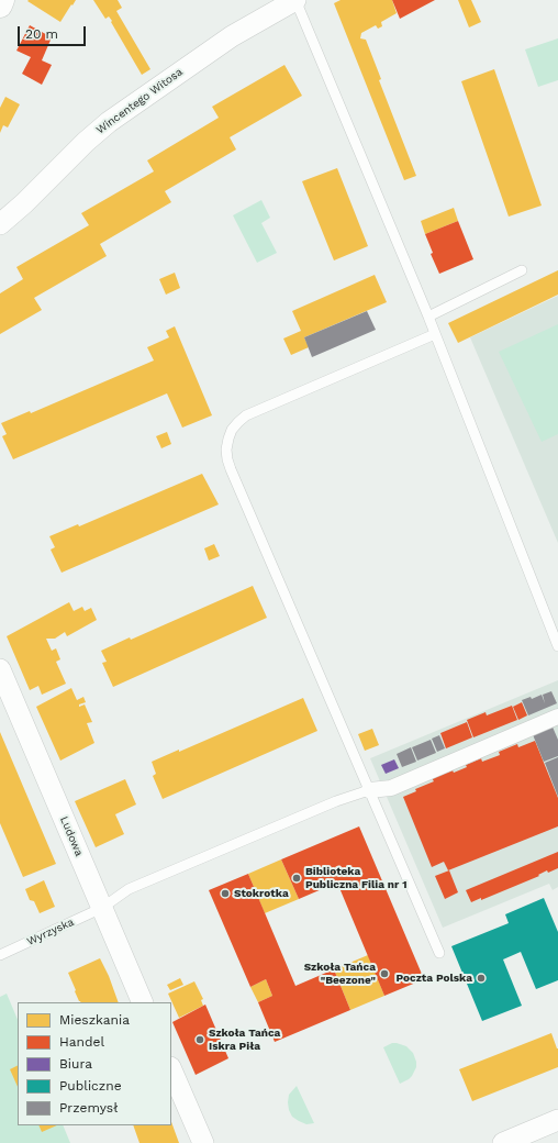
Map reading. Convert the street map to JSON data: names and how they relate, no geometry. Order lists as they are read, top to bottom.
{
  "streets": {
    "street": ["Wincentego Witosa", "Ludowa"],
    "lane": ["Wyrzyska"]
  },
  "crossings": [
    ["Ludowa", "Wyrzyska"]
  ],
  "places": [
    "Biblioteka Publiczna Filia nr 1",
    "Stokrotka",
    "Szkoła Tańca \"Beezone\"",
    "Poczta Polska",
    "Szkoła Tańca Iskra Piła"
  ],
  "legend": [
    "Mieszkania",
    "Handel",
    "Biura",
    "Publiczne",
    "Przemysł"
  ],
  "scale_bar": "20 m"
}
